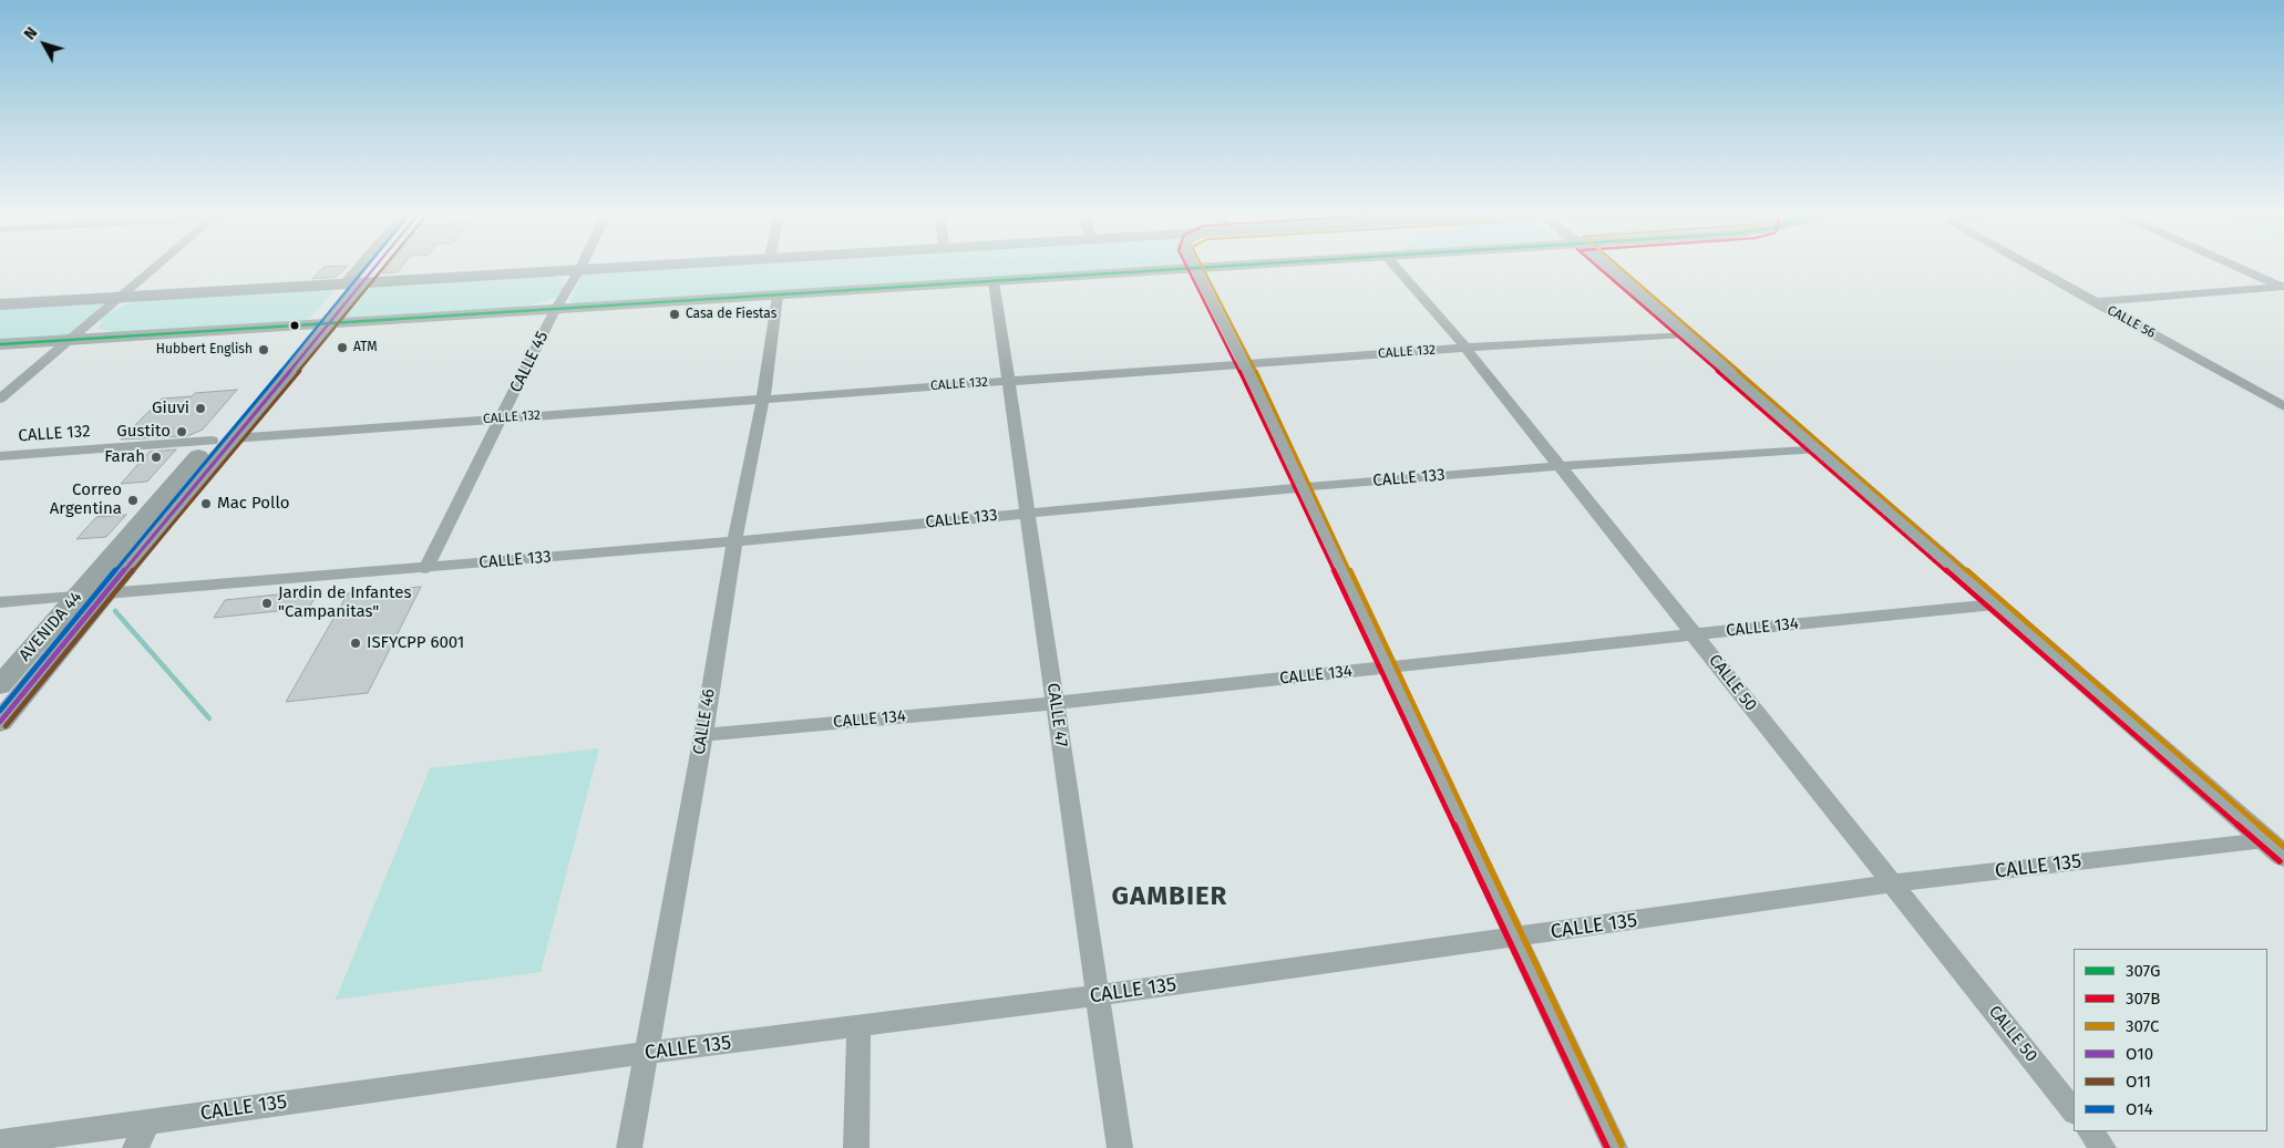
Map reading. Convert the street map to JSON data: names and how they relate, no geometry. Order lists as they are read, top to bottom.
{
  "streets": {
    "highway": ["AVENIDA 44"],
    "street": [
      "CALLE 56",
      "CALLE 132",
      "CALLE 45",
      "CALLE 133",
      "CALLE 134",
      "CALLE 50",
      "CALLE 47",
      "CALLE 46",
      "CALLE 135"
    ]
  },
  "crossings": [
    ["CALLE 132", "CALLE 45"],
    ["CALLE 132", "AVENIDA 44"],
    ["CALLE 132", "CALLE 50"],
    ["CALLE 132", "CALLE 47"],
    ["CALLE 132", "CALLE 46"],
    ["CALLE 45", "CALLE 133"],
    ["CALLE 133", "AVENIDA 44"],
    ["CALLE 133", "CALLE 50"],
    ["CALLE 133", "CALLE 47"],
    ["CALLE 133", "CALLE 46"],
    ["CALLE 134", "CALLE 50"],
    ["CALLE 134", "CALLE 47"],
    ["CALLE 134", "CALLE 46"],
    ["CALLE 50", "CALLE 135"],
    ["CALLE 47", "CALLE 135"],
    ["CALLE 46", "CALLE 135"]
  ],
  "districts": ["GAMBIER"],
  "places": [
    "Casa de Fiestas",
    "ATM",
    "Hubbert English",
    "Giuvi",
    "Gustito",
    "Farah",
    "Correo Argentina",
    "Mac Pollo",
    "Jardin de Infantes \"Campanitas\"",
    "ISFYCPP 6001"
  ],
  "lines": [
    "transit line 307G",
    "transit line 307B",
    "transit line 307C",
    "transit line O10",
    "transit line O11",
    "transit line O14"
  ],
  "legend": [
    "307G",
    "307B",
    "307C",
    "O10",
    "O11",
    "O14"
  ],
  "north": "top left"
}
